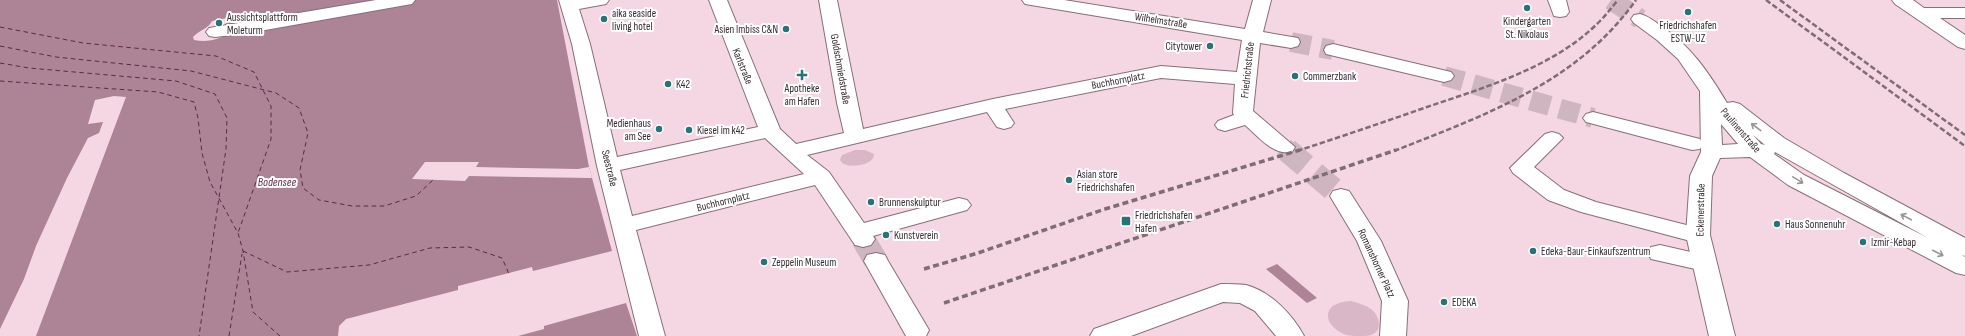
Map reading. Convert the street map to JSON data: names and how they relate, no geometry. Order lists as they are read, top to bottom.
{
  "streets": {
    "street": [
      "Wilhelmstraße",
      "Karlstraße",
      "Goldschmiedstraße",
      "Friedrichstraße",
      "Buchhornplatz",
      "Paulinenstraße",
      "Seestraße",
      "Eckenerstraße",
      "Romanshorner Platz"
    ]
  },
  "crossings": [
    ["Wilhelmstraße", "Friedrichstraße"],
    ["Goldschmiedstraße", "Buchhornplatz"],
    ["Friedrichstraße", "Buchhornplatz"],
    ["Buchhornplatz", "Seestraße"],
    ["Paulinenstraße", "Eckenerstraße"]
  ],
  "water": ["Bodensee"],
  "places": {
    "other": [
      "Kindergarten St. Nikolaus",
      "Friedrichshafen ESTW-UZ",
      "aika seaside living hotel",
      "Aussichtsplattform Moleturm",
      "Asien Imbiss C&N",
      "Citytower",
      "Commerzbank",
      "K42",
      "Medienhaus am See",
      "Kiesel im k42",
      "Asian store Friedrichshafen",
      "Brunnenskulptur",
      "Haus Sonnenuhr",
      "Kunstverein",
      "Izmir-Kebap",
      "Edeka-Baur-Einkaufszentrum",
      "Zeppelin Museum",
      "EDEKA"
    ],
    "health": ["Apotheke am Hafen"],
    "transit": ["Friedrichshafen Hafen"]
  }
}
